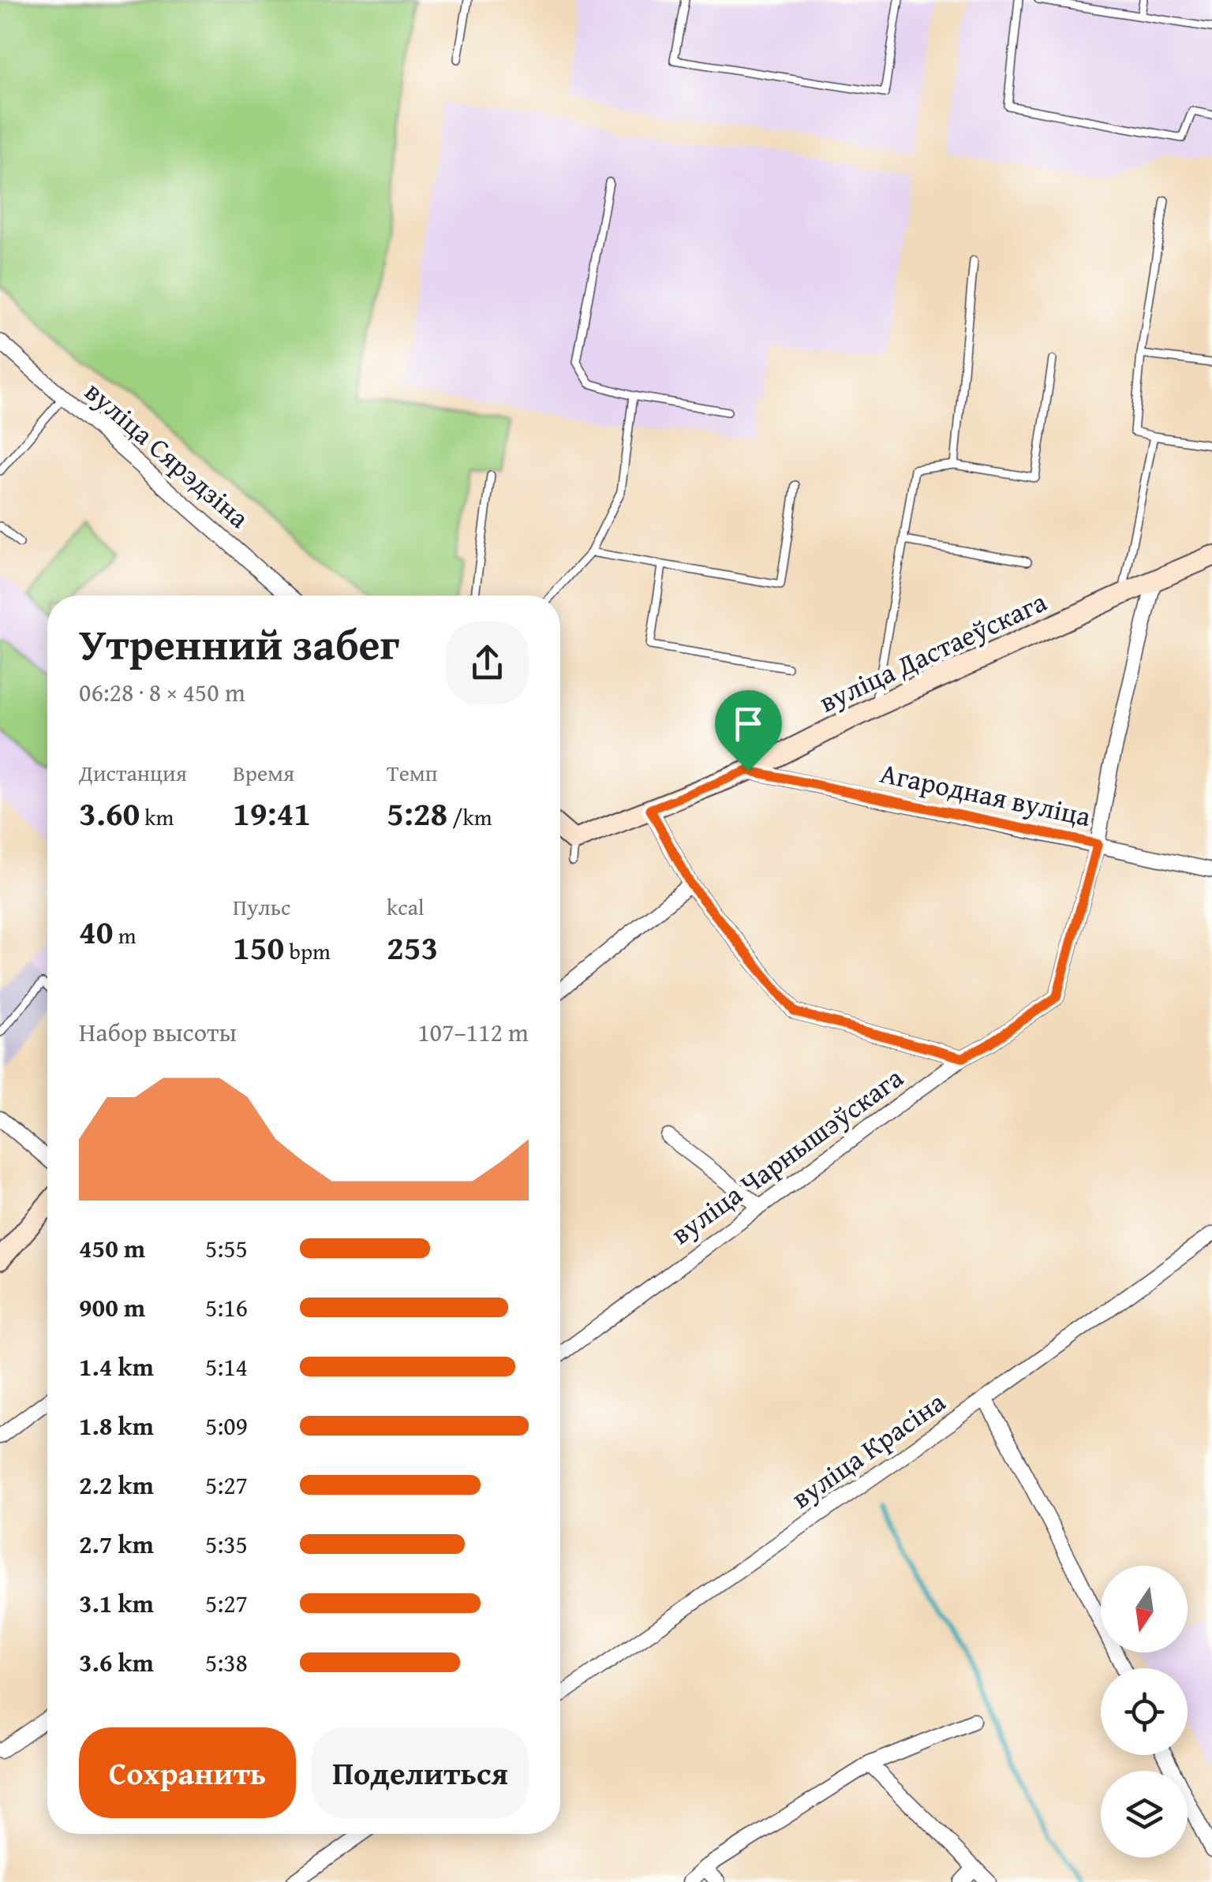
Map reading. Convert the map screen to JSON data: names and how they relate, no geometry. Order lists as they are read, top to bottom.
{
  "streets": {
    "street": [
      "вуліца Сярэдзіна",
      "вуліца Дастаеўскага",
      "Агародная вуліца",
      "вуліца Чарнышэўскага",
      "вуліца Красіна"
    ]
  },
  "crossings": [
    ["вуліца Дастаеўскага", "Агародная вуліца"],
    ["Агародная вуліца", "вуліца Чарнышэўскага"]
  ],
  "north": "bottom",
  "page": {
    "heading": ["Утренний забег", "06:28 · 8 × 450 m"],
    "stats": [
      ["Дистанция", "3.60 km"],
      ["Время", "19:41"],
      ["Темп", "5:28 /km"],
      ["40 m"],
      ["Пульс", "150 bpm"],
      ["kcal", "253"]
    ],
    "chart": ["Набор высоты", "107–112 m"],
    "list": [
      {
        "name": "450 m",
        "note": "5:55"
      },
      {
        "name": "900 m",
        "note": "5:16"
      },
      {
        "name": "1.4 km",
        "note": "5:14"
      },
      {
        "name": "1.8 km",
        "note": "5:09"
      },
      {
        "name": "2.2 km",
        "note": "5:27"
      },
      {
        "name": "2.7 km",
        "note": "5:35"
      },
      {
        "name": "3.1 km",
        "note": "5:27"
      },
      {
        "name": "3.6 km",
        "note": "5:38"
      }
    ],
    "buttons": ["Сохранить", "Поделиться"]
  }
}
